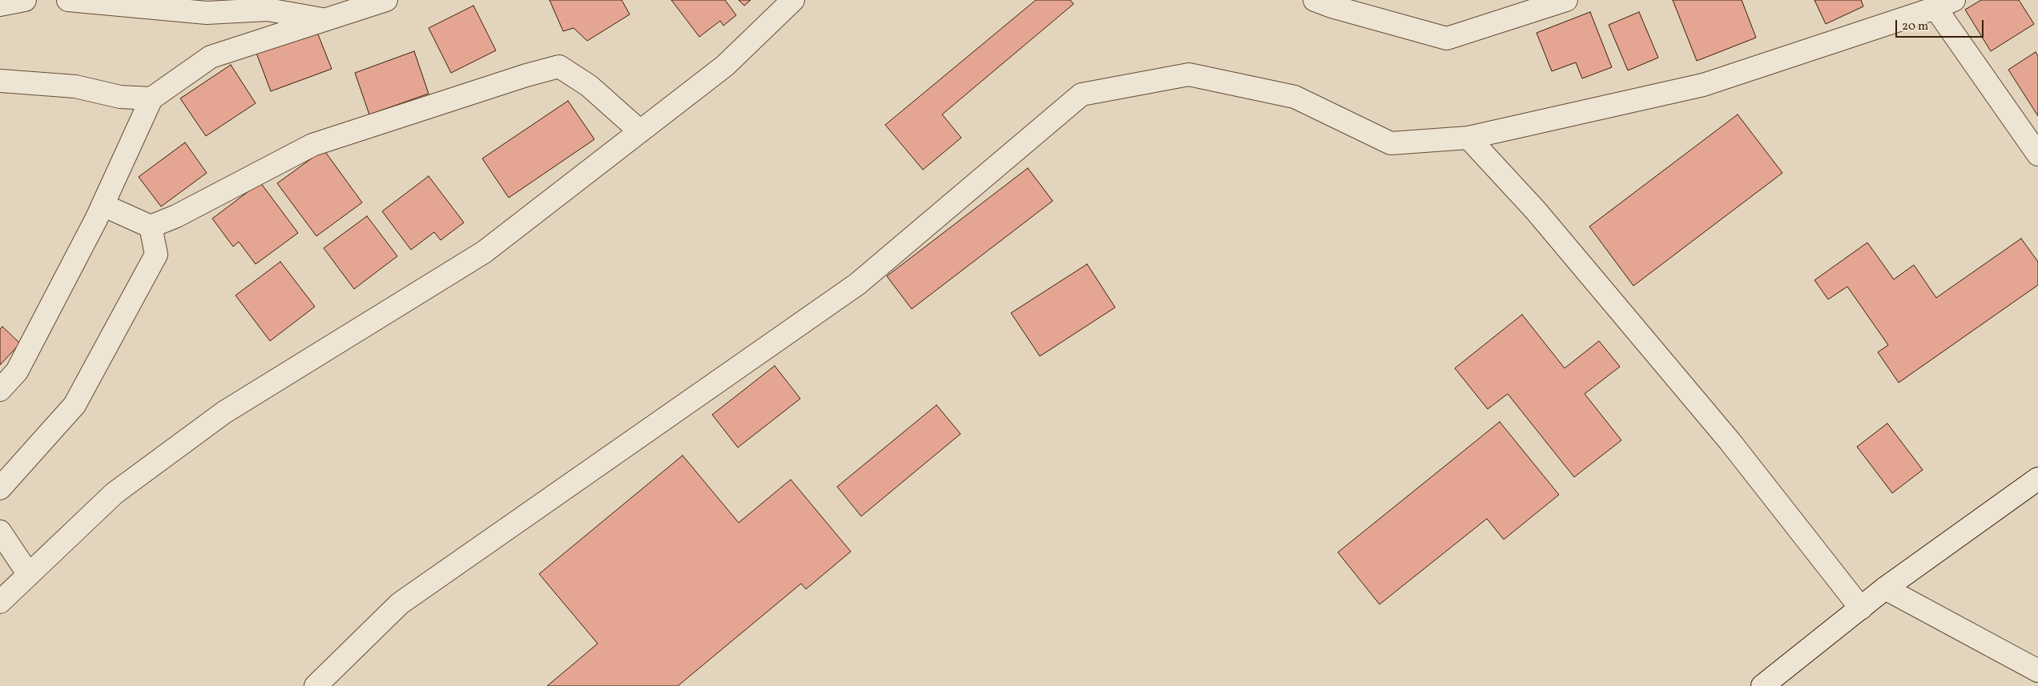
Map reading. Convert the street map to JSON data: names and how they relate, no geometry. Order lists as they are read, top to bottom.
{
  "scale_bar": "20 m"
}
